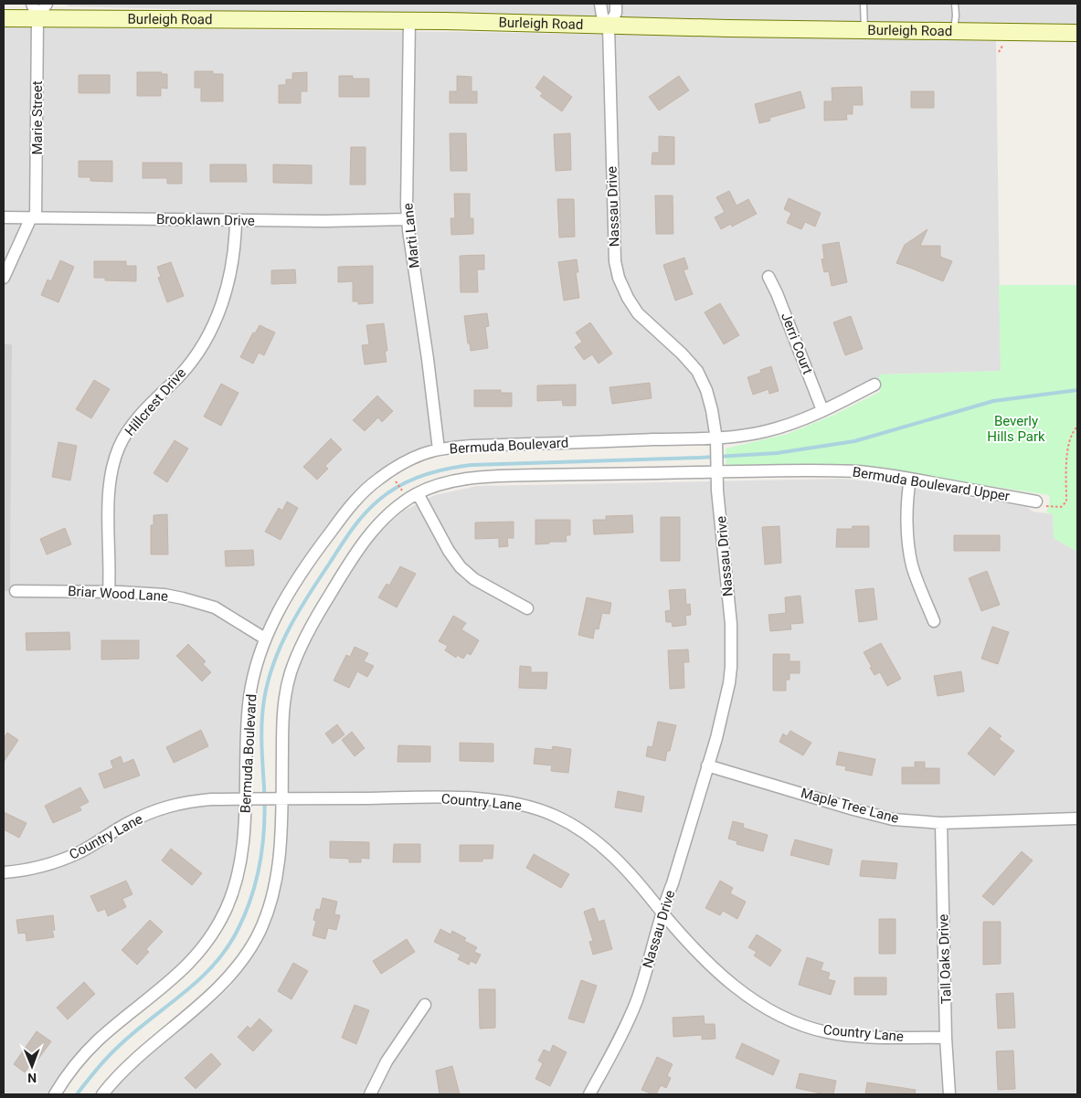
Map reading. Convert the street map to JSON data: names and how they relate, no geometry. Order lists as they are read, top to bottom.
{
  "streets": {
    "street": [
      "Burleigh Road",
      "Marie Street",
      "Nassau Drive",
      "Brooklawn Drive",
      "Marti Lane",
      "Jerri Court",
      "Hillcrest Drive",
      "Bermuda Boulevard",
      "Bermuda Boulevard Upper",
      "Briar Wood Lane",
      "Country Lane",
      "Maple Tree Lane",
      "Tall Oaks Drive"
    ]
  },
  "crossings": [
    ["Burleigh Road", "Marie Street"],
    ["Burleigh Road", "Nassau Drive"],
    ["Burleigh Road", "Marti Lane"],
    ["Marie Street", "Brooklawn Drive"],
    ["Nassau Drive", "Bermuda Boulevard"],
    ["Nassau Drive", "Bermuda Boulevard Upper"],
    ["Nassau Drive", "Country Lane"],
    ["Nassau Drive", "Maple Tree Lane"],
    ["Brooklawn Drive", "Marti Lane"],
    ["Brooklawn Drive", "Hillcrest Drive"],
    ["Marti Lane", "Bermuda Boulevard"],
    ["Jerri Court", "Bermuda Boulevard"],
    ["Hillcrest Drive", "Briar Wood Lane"],
    ["Bermuda Boulevard", "Briar Wood Lane"],
    ["Bermuda Boulevard", "Country Lane"],
    ["Country Lane", "Tall Oaks Drive"],
    ["Maple Tree Lane", "Tall Oaks Drive"]
  ],
  "parks": ["Beverly Hills Park"],
  "north": "bottom"
}
